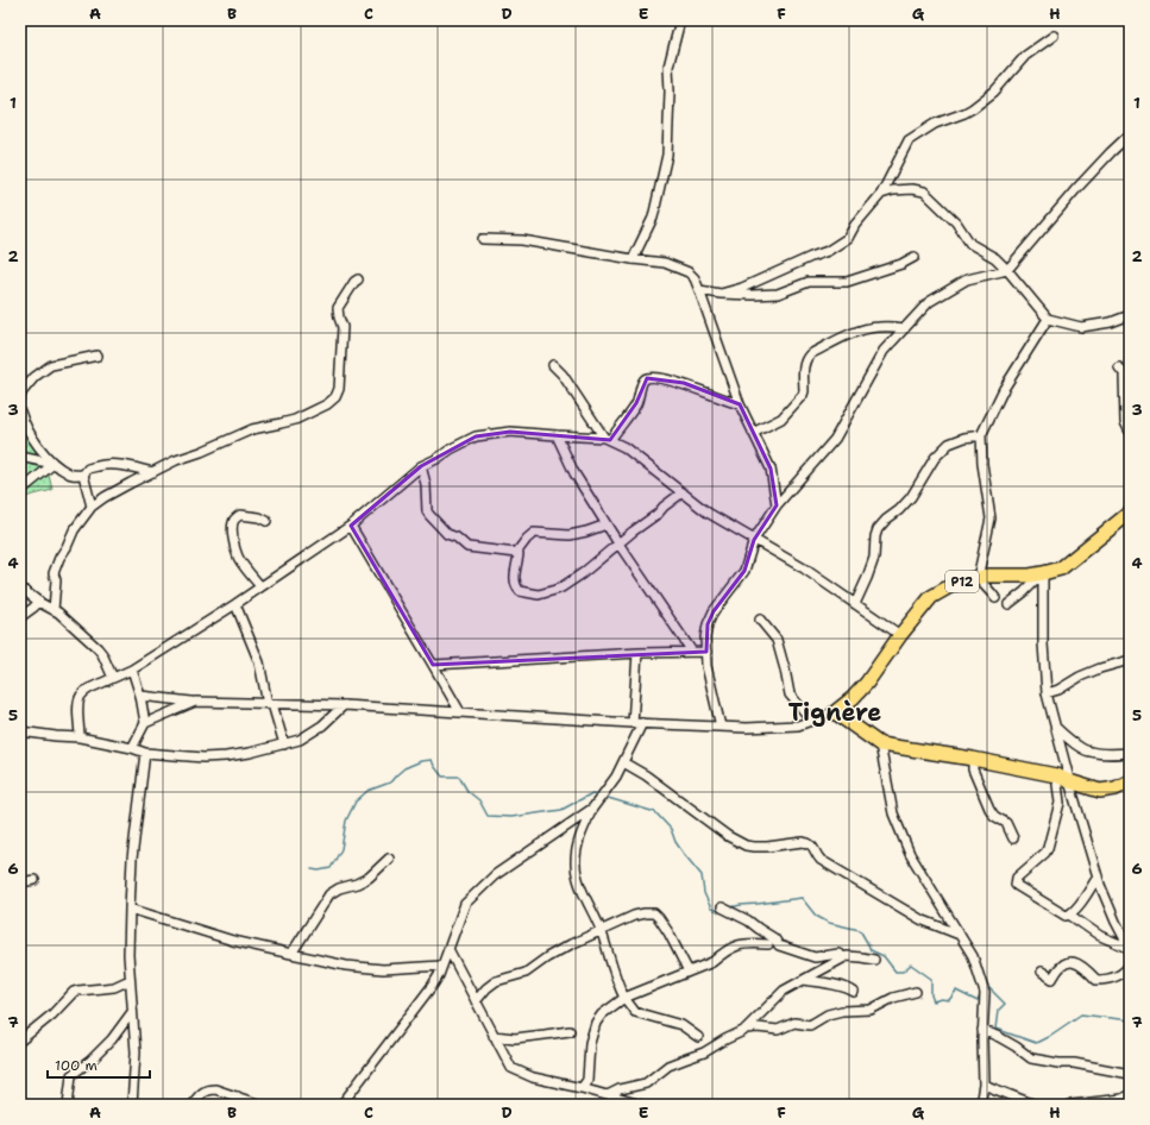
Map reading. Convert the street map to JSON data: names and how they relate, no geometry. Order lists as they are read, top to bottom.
{
  "streets": {
    "main road": ["P12"]
  },
  "districts": ["Tignère"],
  "scale_bar": "100 m",
  "grid": {
    "columns": [
      "A",
      "B",
      "C",
      "D",
      "E",
      "F",
      "G",
      "H"
    ],
    "rows": [
      "1",
      "2",
      "3",
      "4",
      "5",
      "6",
      "7"
    ]
  }
}
